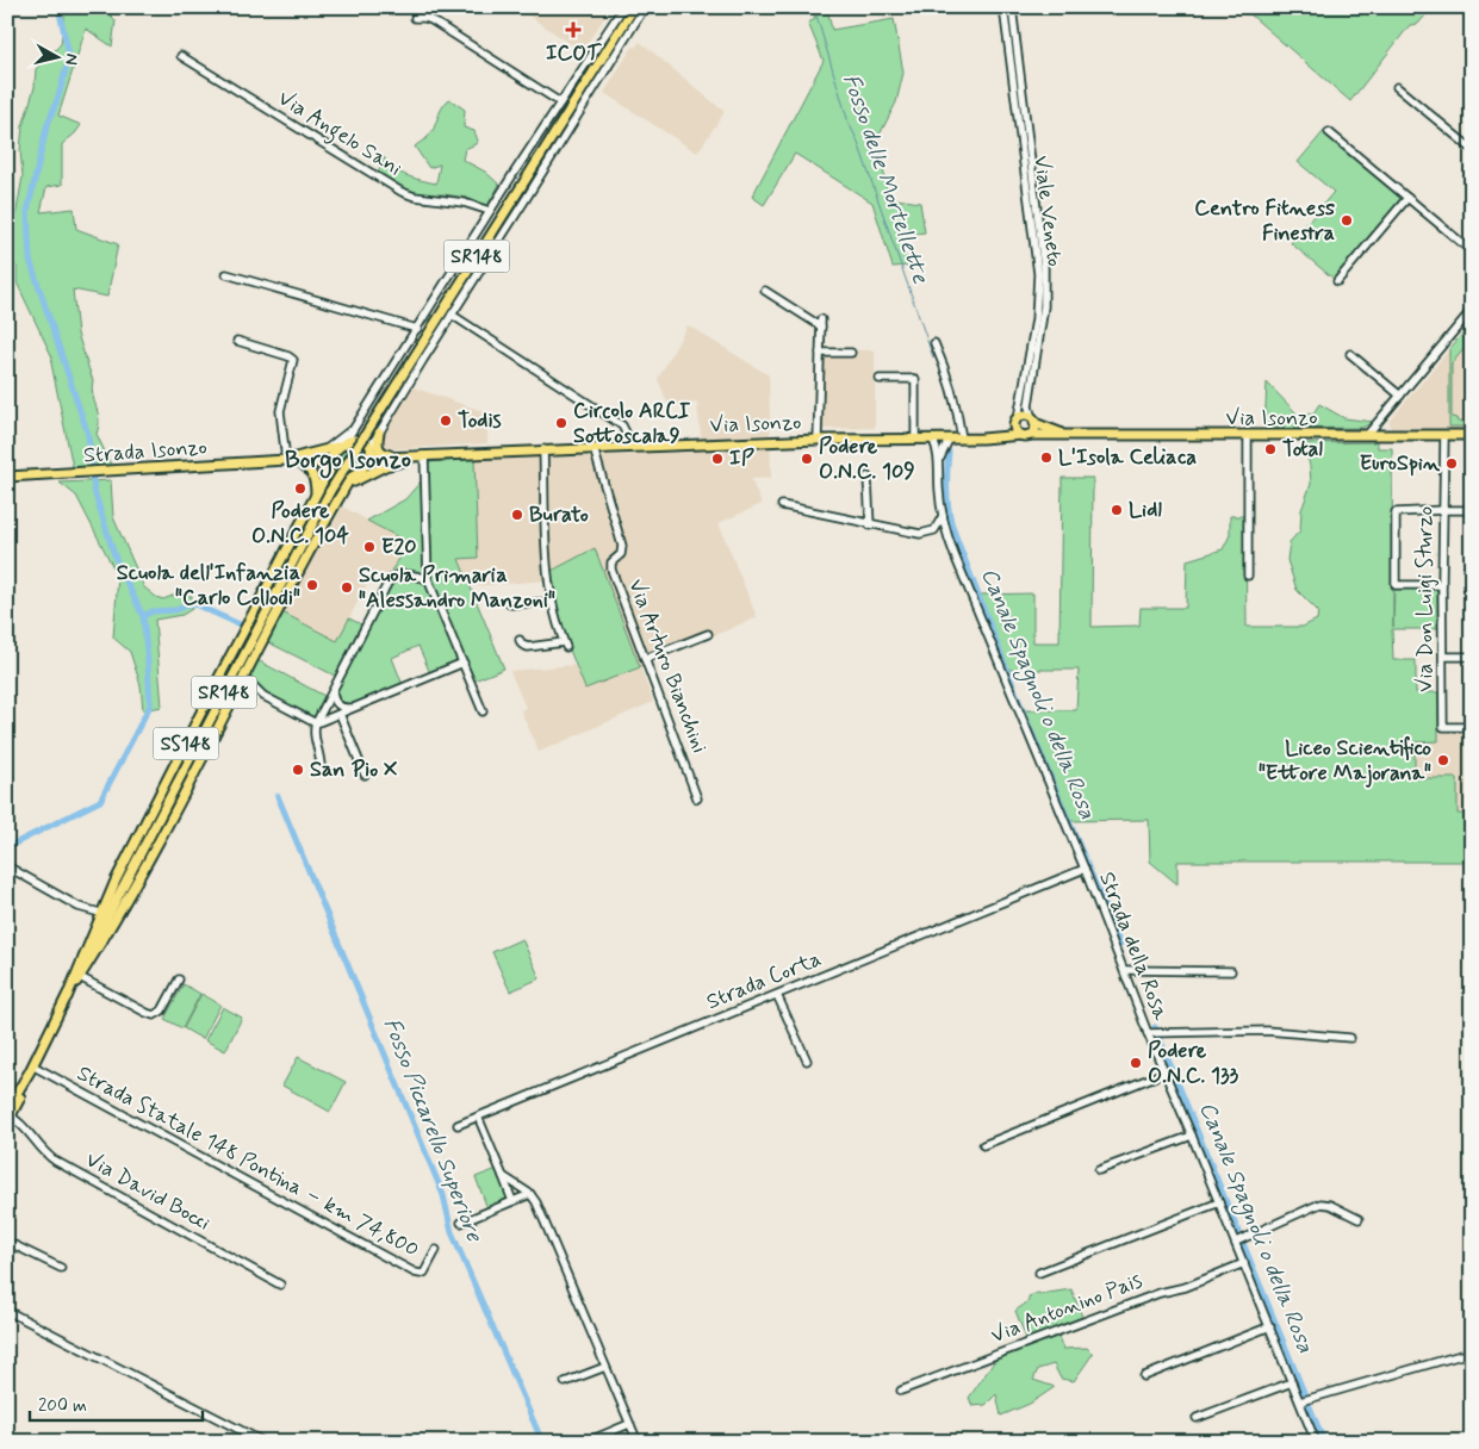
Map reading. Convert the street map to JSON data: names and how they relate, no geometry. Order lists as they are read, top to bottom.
{
  "streets": {
    "main road": [
      "SR148",
      "Via Isonzo",
      "Strada Isonzo",
      "SS148"
    ],
    "street": [
      "Via Angelo Sani",
      "Viale Veneto",
      "Via Don Luigi Sturzo",
      "Via Arturo Bianchini",
      "Strada della Rosa",
      "Strada Corta",
      "Strada Statale 148 Pontina – km 74,800",
      "Via David Bocci",
      "Via Antonino Pais"
    ]
  },
  "crossings": [
    ["Viale Veneto", "Via Isonzo"],
    ["SR148", "SS148"],
    ["SR148", "Strada Statale 148 Pontina – km 74,800"],
    ["SR148", "Via David Bocci"],
    ["Via Isonzo", "Via Don Luigi Sturzo"],
    ["Via Isonzo", "Via Arturo Bianchini"],
    ["Via Isonzo", "Strada della Rosa"],
    ["Strada della Rosa", "Strada Corta"],
    ["Strada della Rosa", "Via Antonino Pais"]
  ],
  "districts": ["Borgo Isonzo"],
  "water": ["Fosso delle Mortellette", "Canale Spagnoli o della Rosa", "Fosso Piccarello Superiore"],
  "places": {
    "health": ["ICOT"],
    "other": [
      "Centro Fitness Finestra",
      "Todis",
      "Circolo ARCI Sottoscala9",
      "Total",
      "L'Isola Celiaca",
      "IP",
      "Podere O.N.C. 109",
      "EuroSpin",
      "Podere O.N.C. 104",
      "Lidl",
      "Burato",
      "E20",
      "Scuola dell'Infanzia \"Carlo Collodi\"",
      "Scuola Primaria \"Alessandro Manzoni\"",
      "Liceo Scientifico \"Ettore Majorana\"",
      "San Pio X",
      "Podere O.N.C. 133"
    ]
  },
  "scale_bar": "200 m",
  "north": "right"
}
